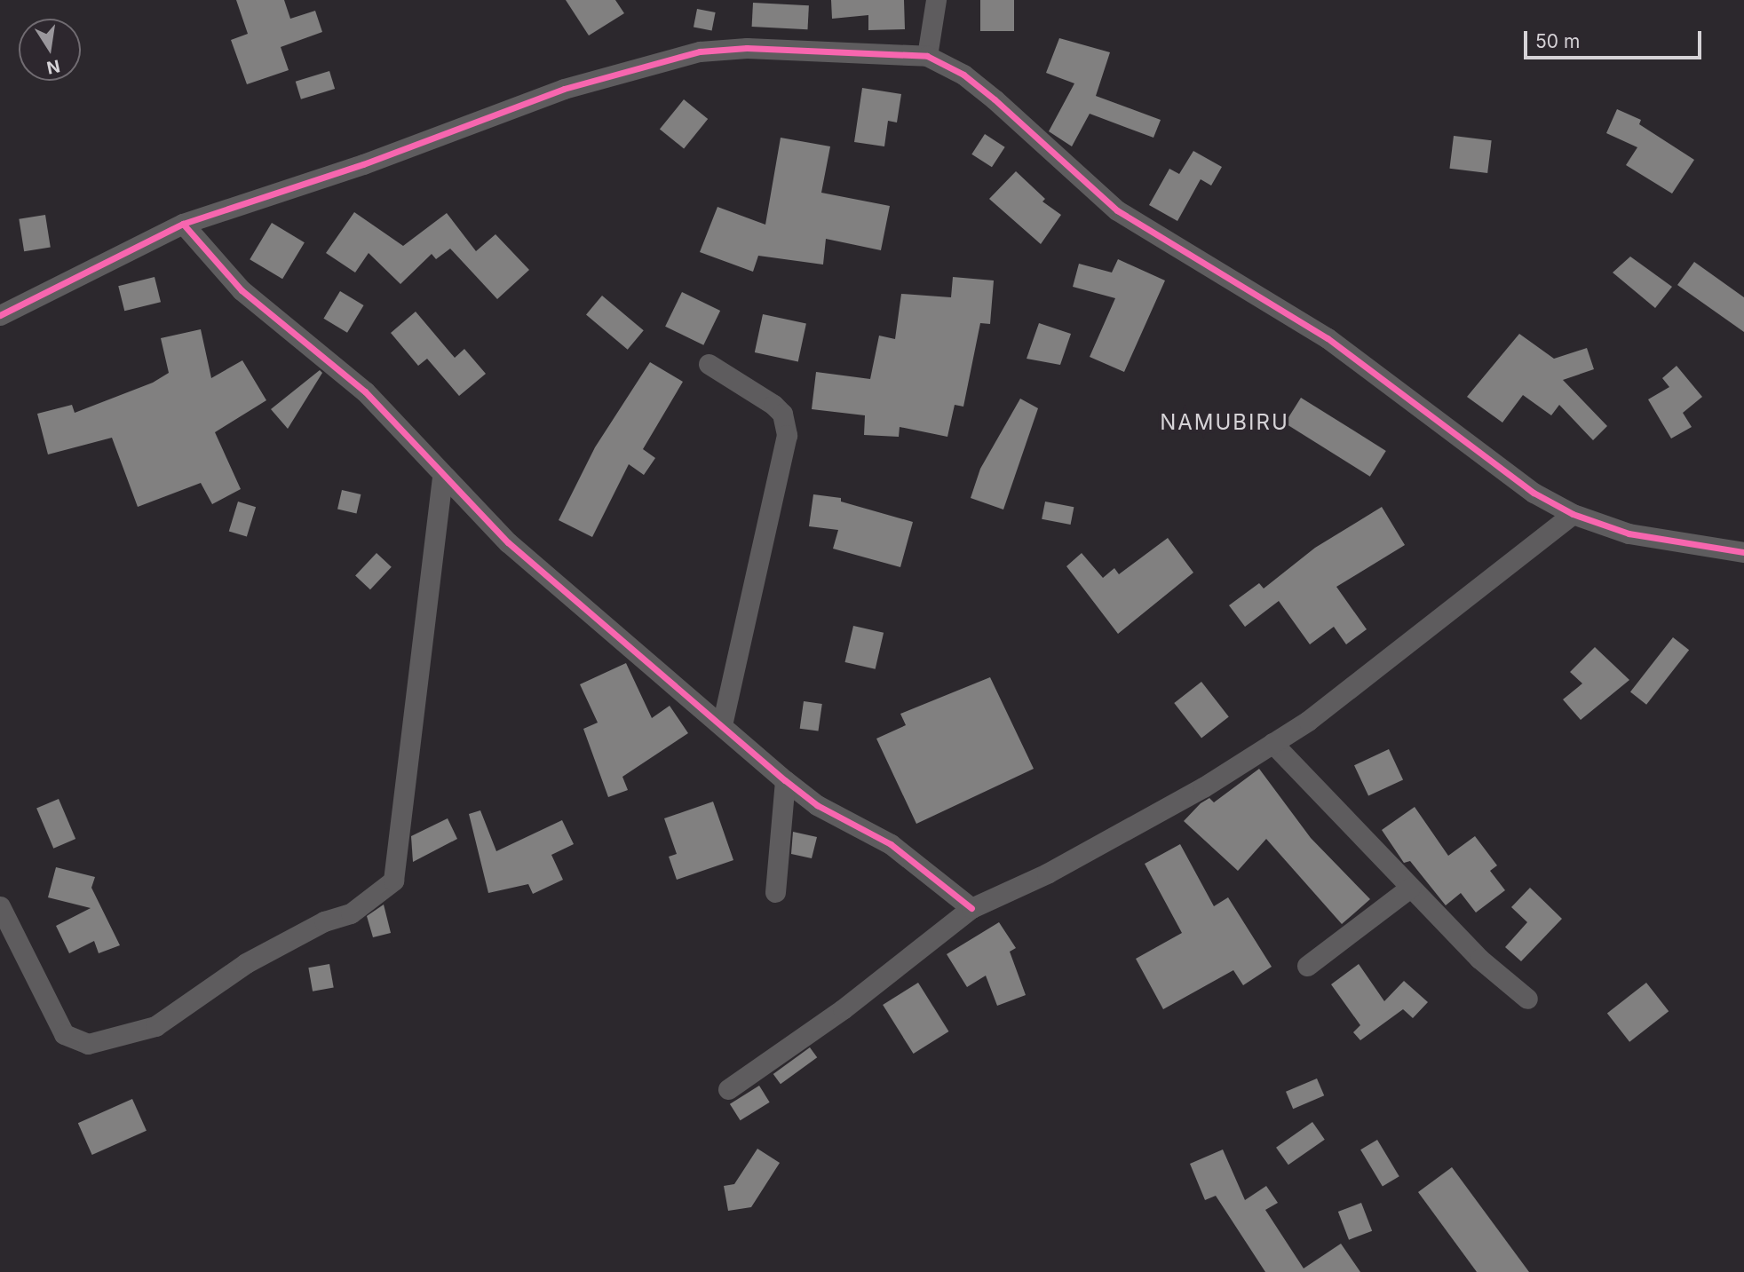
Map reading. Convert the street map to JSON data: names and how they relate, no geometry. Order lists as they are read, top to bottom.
{
  "districts": ["NAMUBIRU"],
  "scale_bar": "50 m",
  "north": "bottom"
}
